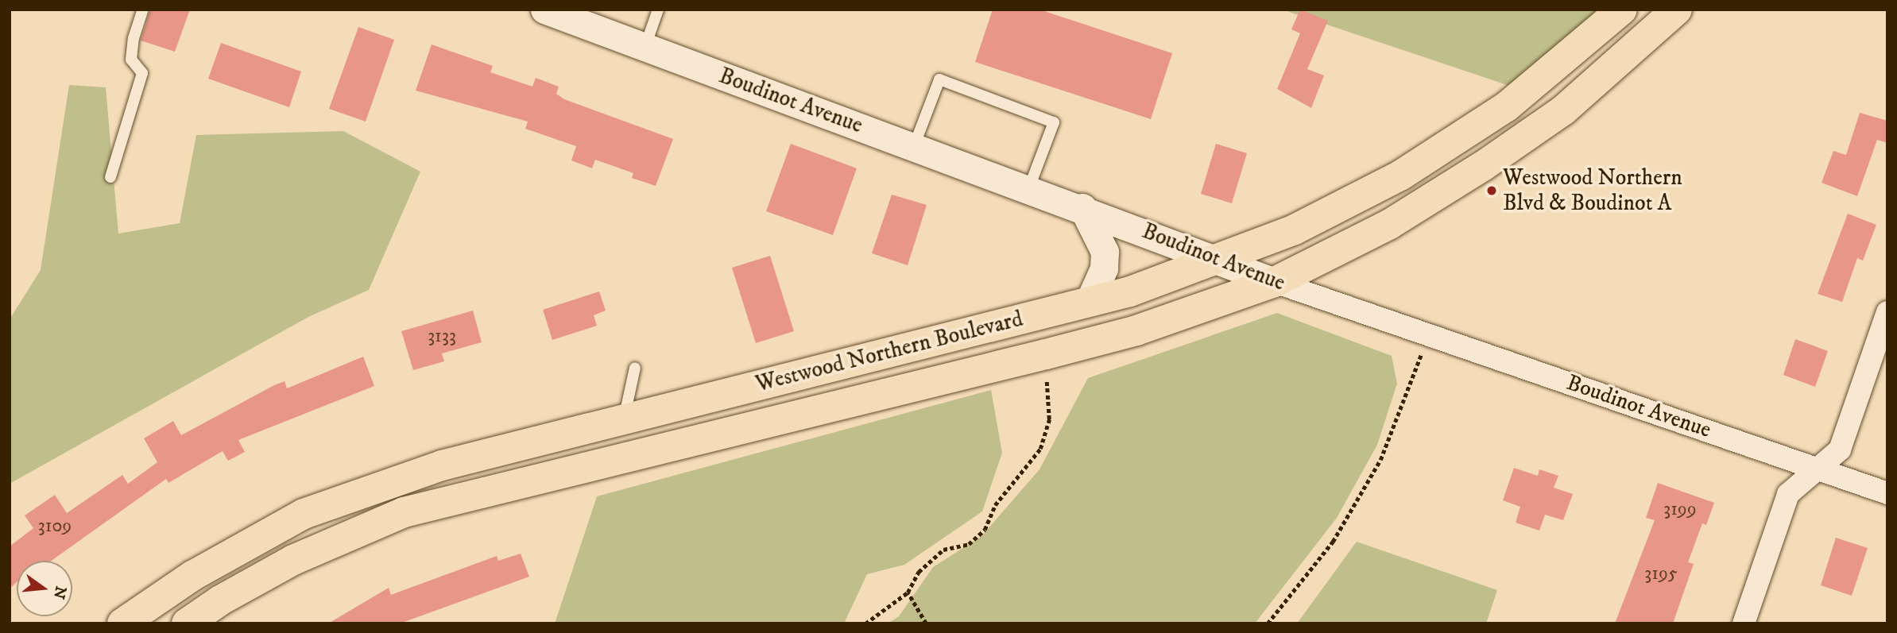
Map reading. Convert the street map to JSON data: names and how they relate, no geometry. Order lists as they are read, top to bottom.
{
  "streets": {
    "main road": ["Westwood Northern Boulevard"],
    "street": ["Boudinot Avenue"]
  },
  "crossings": [
    ["Boudinot Avenue", "Westwood Northern Boulevard"]
  ],
  "places": ["Westwood Northern Blvd & Boudinot A"],
  "house_numbers": [
    "3133",
    "3199",
    "3109",
    "3195"
  ],
  "north": "right"
}
